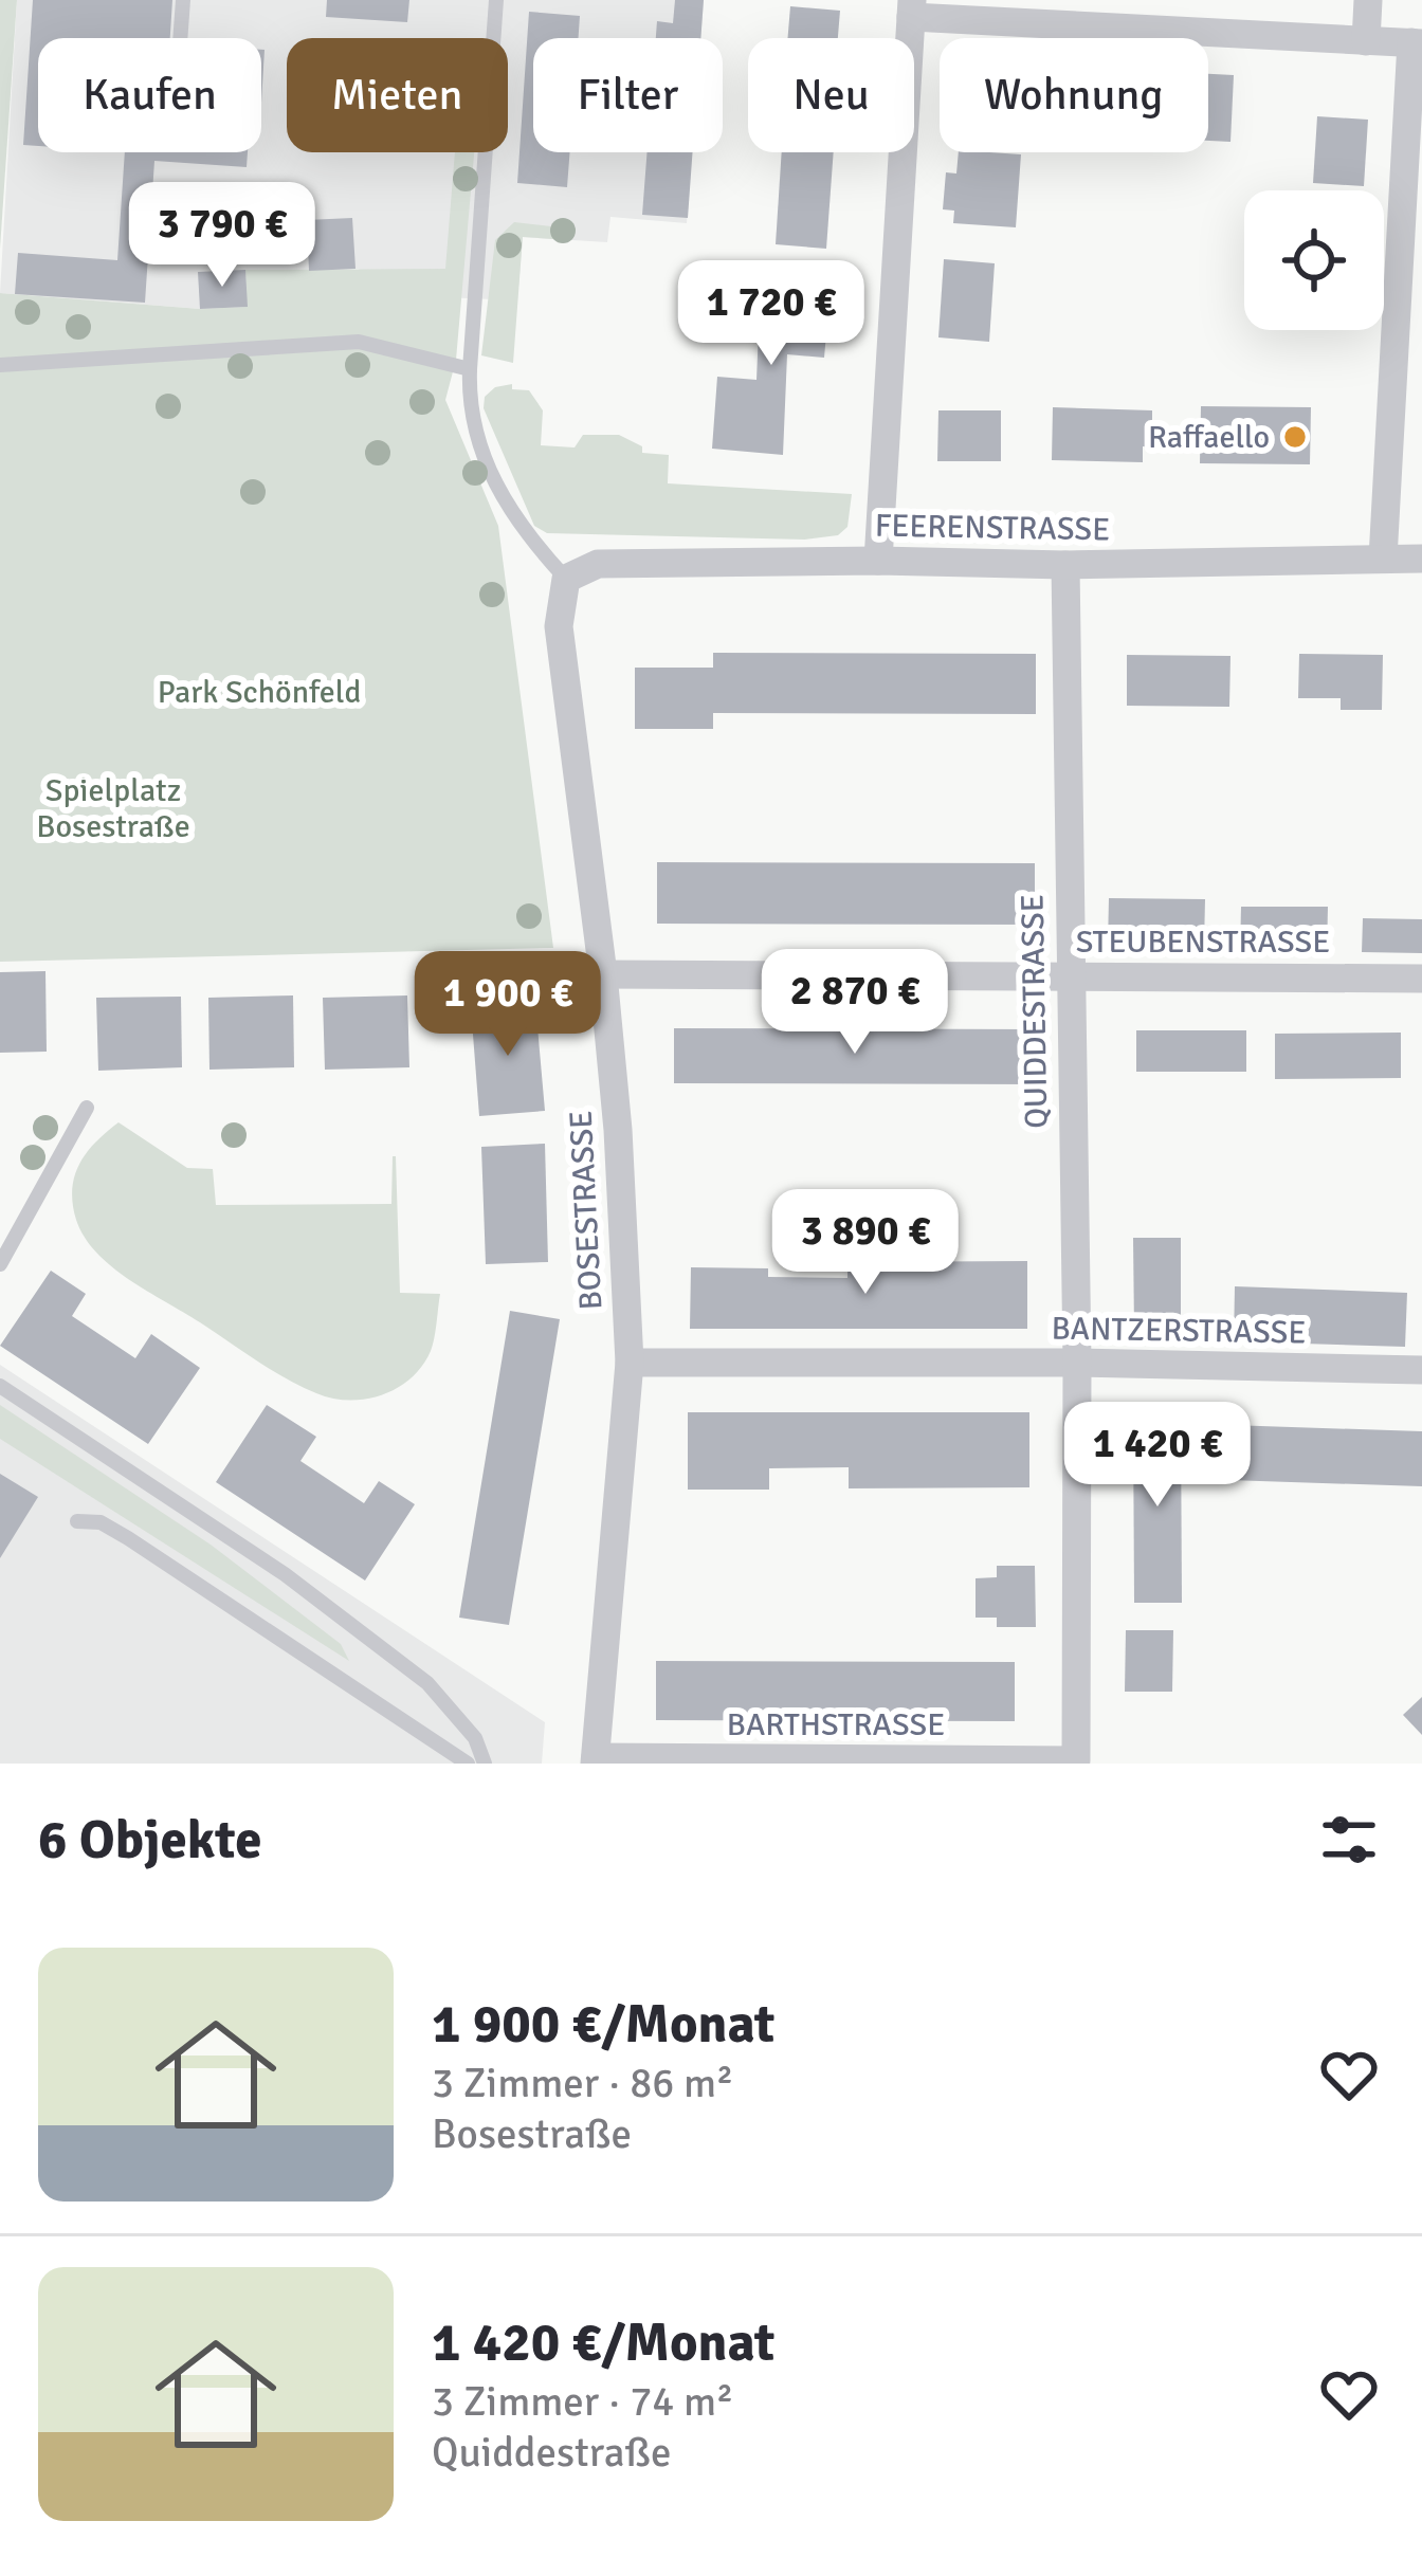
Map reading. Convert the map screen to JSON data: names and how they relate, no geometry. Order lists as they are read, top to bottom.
{
  "streets": {
    "street": [
      "FEERENSTRASSE",
      "STEUBENSTRASSE",
      "QUIDDESTRASSE",
      "BOSESTRASSE",
      "BANTZERSTRASSE",
      "BARTHSTRASSE"
    ]
  },
  "crossings": [
    ["FEERENSTRASSE", "QUIDDESTRASSE"],
    ["FEERENSTRASSE", "BOSESTRASSE"],
    ["STEUBENSTRASSE", "QUIDDESTRASSE"],
    ["STEUBENSTRASSE", "BOSESTRASSE"],
    ["QUIDDESTRASSE", "BANTZERSTRASSE"],
    ["QUIDDESTRASSE", "BARTHSTRASSE"],
    ["BOSESTRASSE", "BANTZERSTRASSE"],
    ["BOSESTRASSE", "BARTHSTRASSE"]
  ],
  "parks": ["Park Schönfeld", "Spielplatz Bosestraße"],
  "places": ["Raffaello"],
  "page": {
    "chip": [
      "Kaufen",
      "Mieten",
      "Filter",
      "Neu",
      "Wohnung"
    ],
    "price": [
      "3 790 €",
      "1 720 €",
      "2 870 €",
      "1 900 €",
      "3 890 €",
      "1 420 €"
    ],
    "heading": "6 Objekte",
    "list": [
      {
        "name": "1 900 €/Monat",
        "note": "3 Zimmer · 86 m² · Bosestraße"
      },
      {
        "name": "1 420 €/Monat",
        "note": "3 Zimmer · 74 m² · Quiddestraße"
      }
    ]
  }
}
